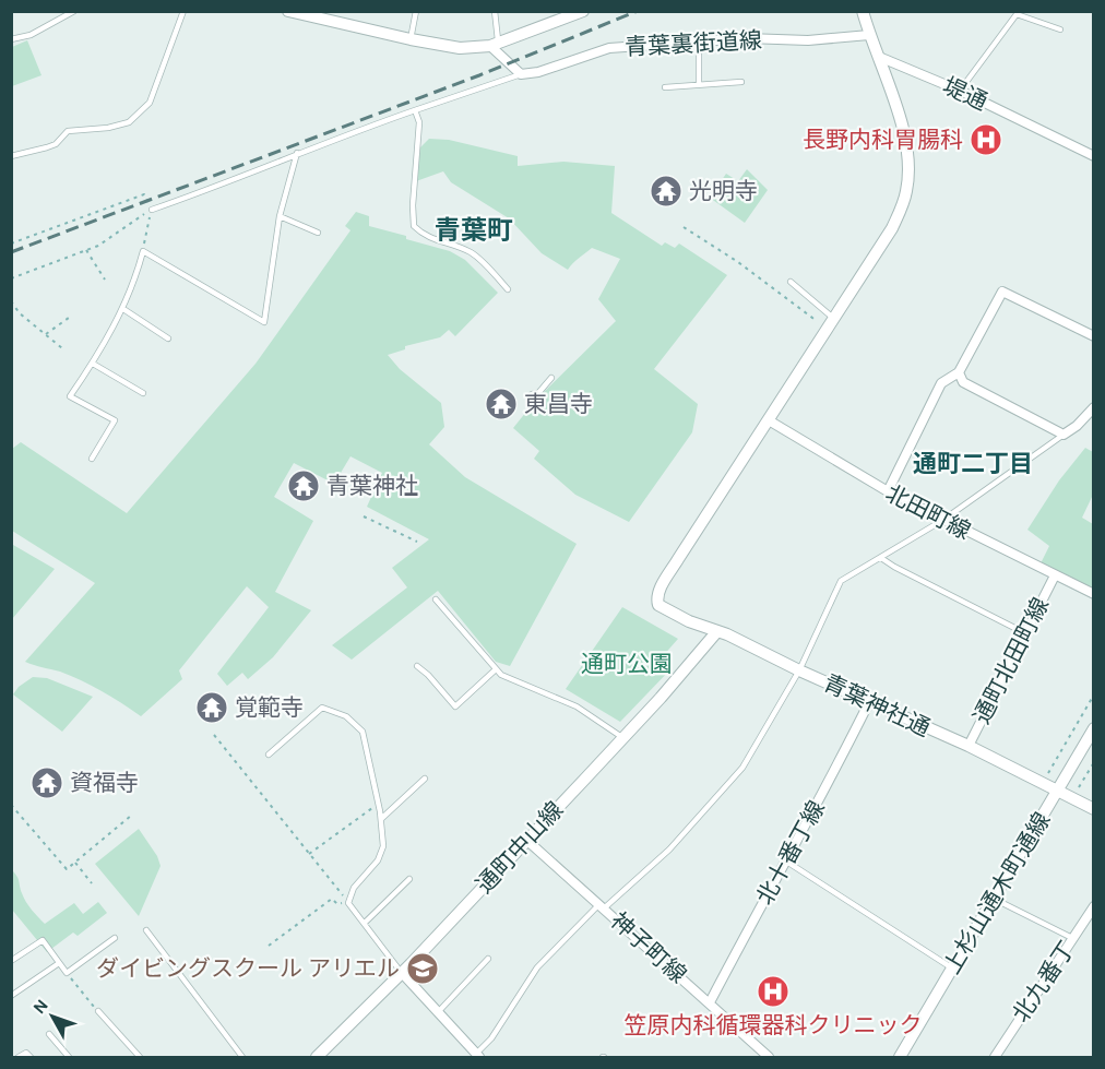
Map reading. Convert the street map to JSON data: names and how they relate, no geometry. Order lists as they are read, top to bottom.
{
  "streets": {
    "street": [
      "青葉裏街道線",
      "堤通",
      "北田町線",
      "通町北田町線",
      "青葉神社通",
      "通町中山線",
      "北十番丁線",
      "上杉山通木町通線",
      "神子町線",
      "北九番丁"
    ]
  },
  "crossings": [
    ["北田町線", "通町北田町線"],
    ["北田町線", "青葉神社通"],
    ["通町北田町線", "青葉神社通"],
    ["青葉神社通", "通町中山線"],
    ["青葉神社通", "北十番丁線"],
    ["青葉神社通", "上杉山通木町通線"],
    ["通町中山線", "神子町線"],
    ["北十番丁線", "神子町線"]
  ],
  "districts": ["青葉町", "通町二丁目"],
  "parks": ["通町公園"],
  "places": {
    "hospital": ["長野内科胃腸科", "笠原内科循環器科クリニック"],
    "temple": [
      "光明寺",
      "東昌寺",
      "青葉神社",
      "覚範寺",
      "資福寺"
    ],
    "school or university": ["ダイビングスクール アリエル"]
  },
  "north": "top left"
}
